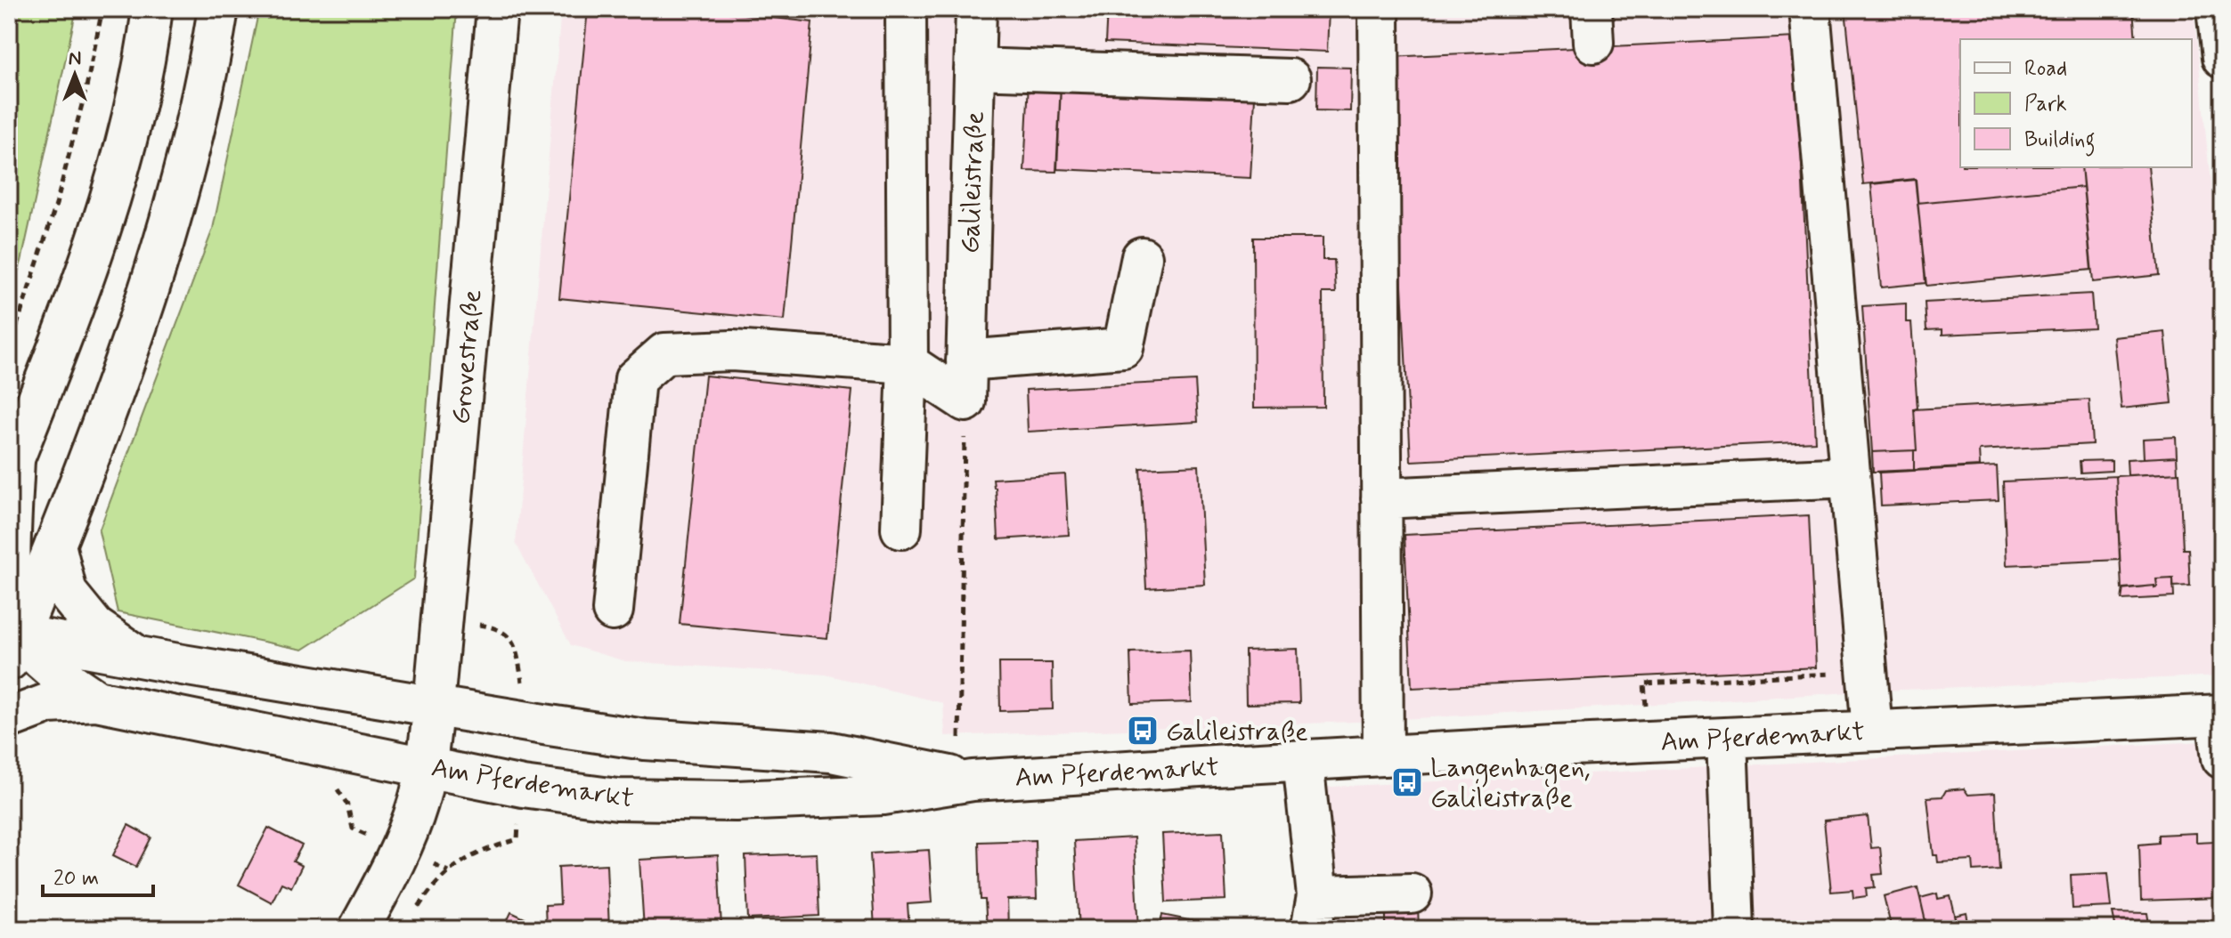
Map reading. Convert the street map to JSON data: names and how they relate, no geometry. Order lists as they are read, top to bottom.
{
  "streets": {
    "street": ["Galileistraße", "Grovestraße", "Am Pferdemarkt"]
  },
  "crossings": [
    ["Grovestraße", "Am Pferdemarkt"]
  ],
  "places": {
    "bus stop": ["Galileistraße", "Langenhagen, Galileistraße"]
  },
  "legend": ["Road", "Park", "Building"],
  "scale_bar": "20 m",
  "north": "top"
}
